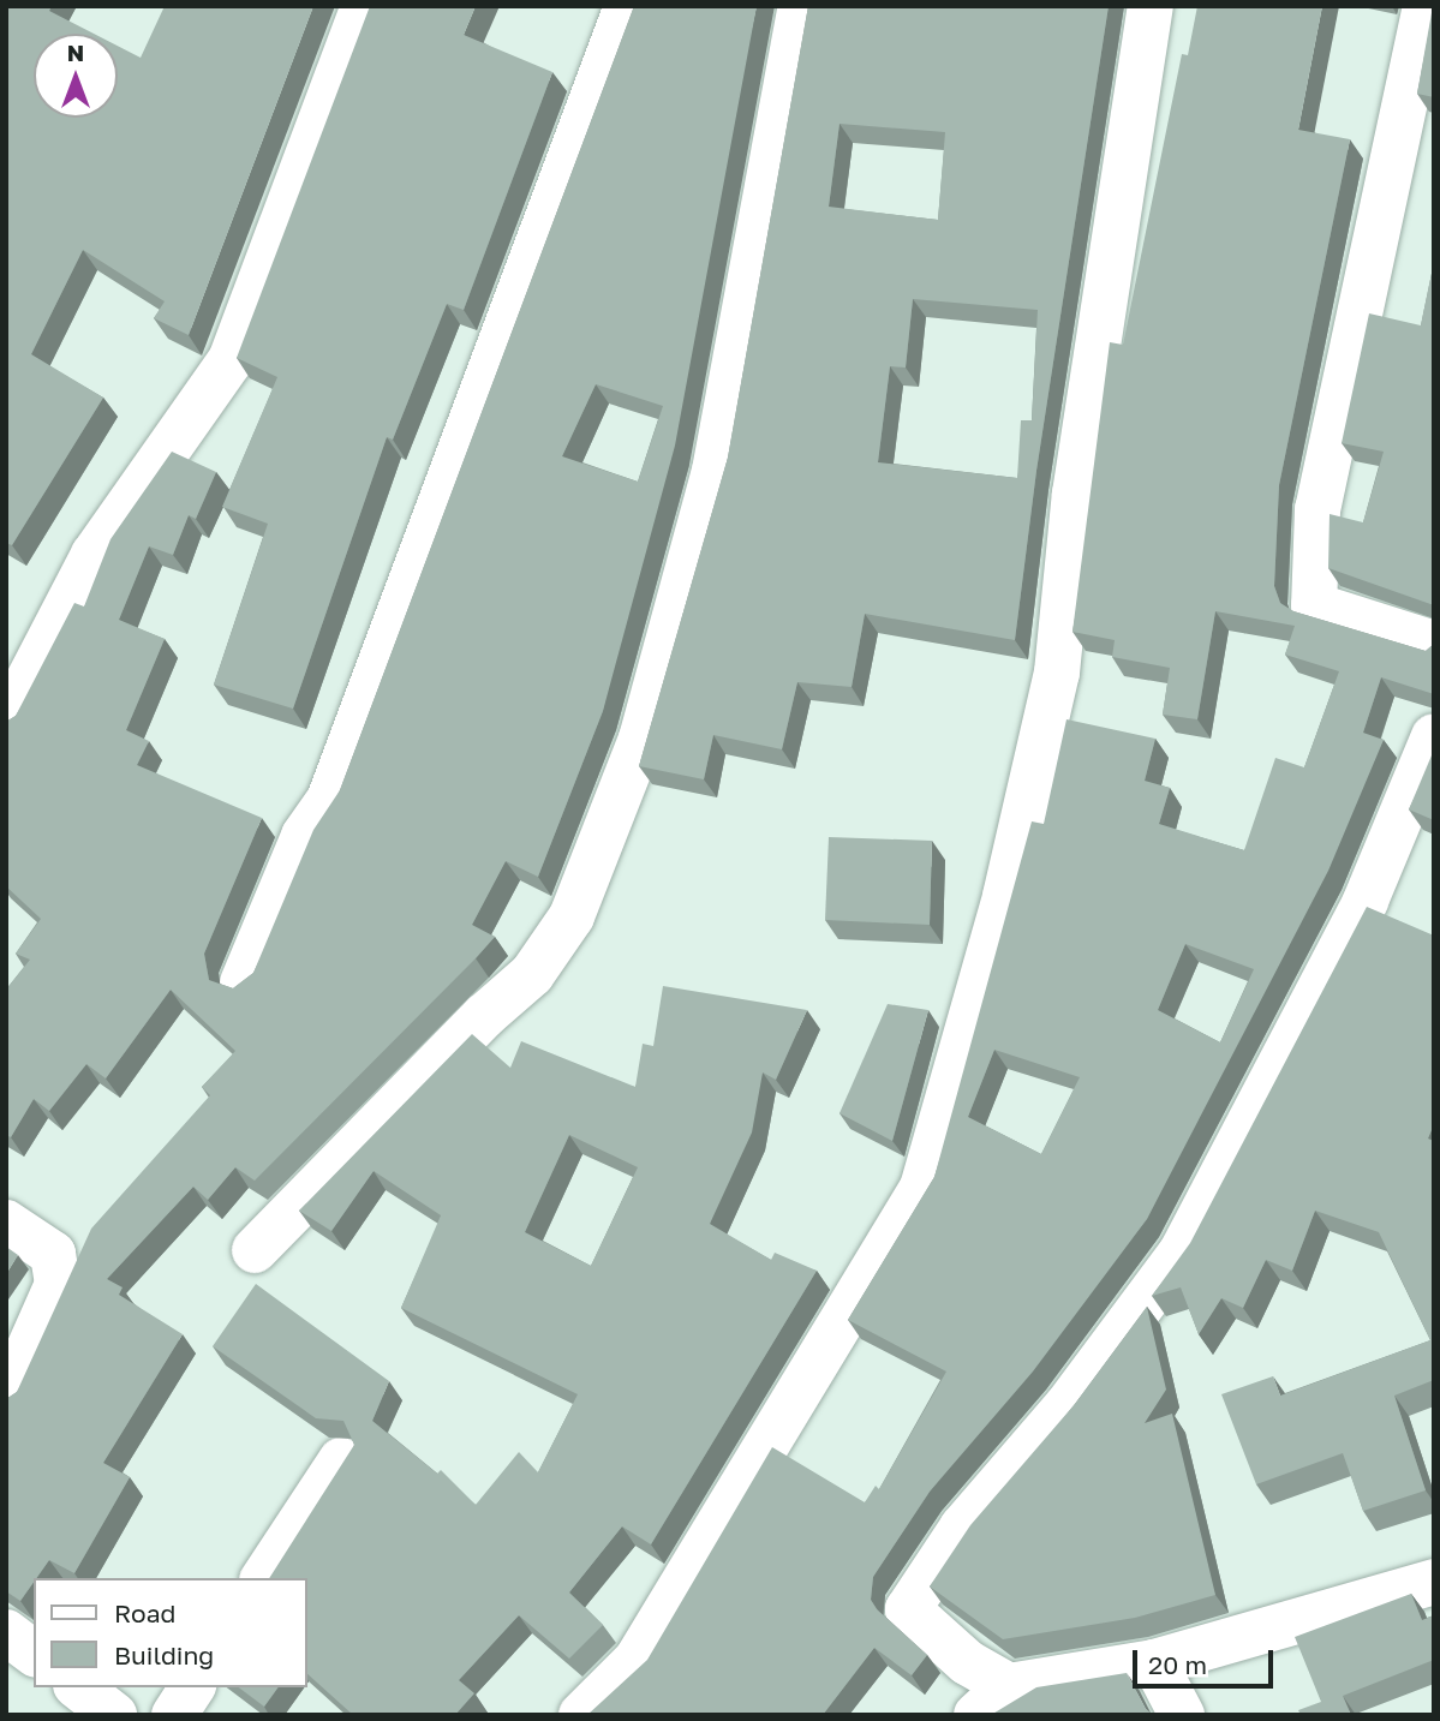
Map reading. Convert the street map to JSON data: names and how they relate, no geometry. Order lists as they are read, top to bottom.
{
  "legend": ["Road", "Building"],
  "scale_bar": "20 m",
  "north": "top"
}
